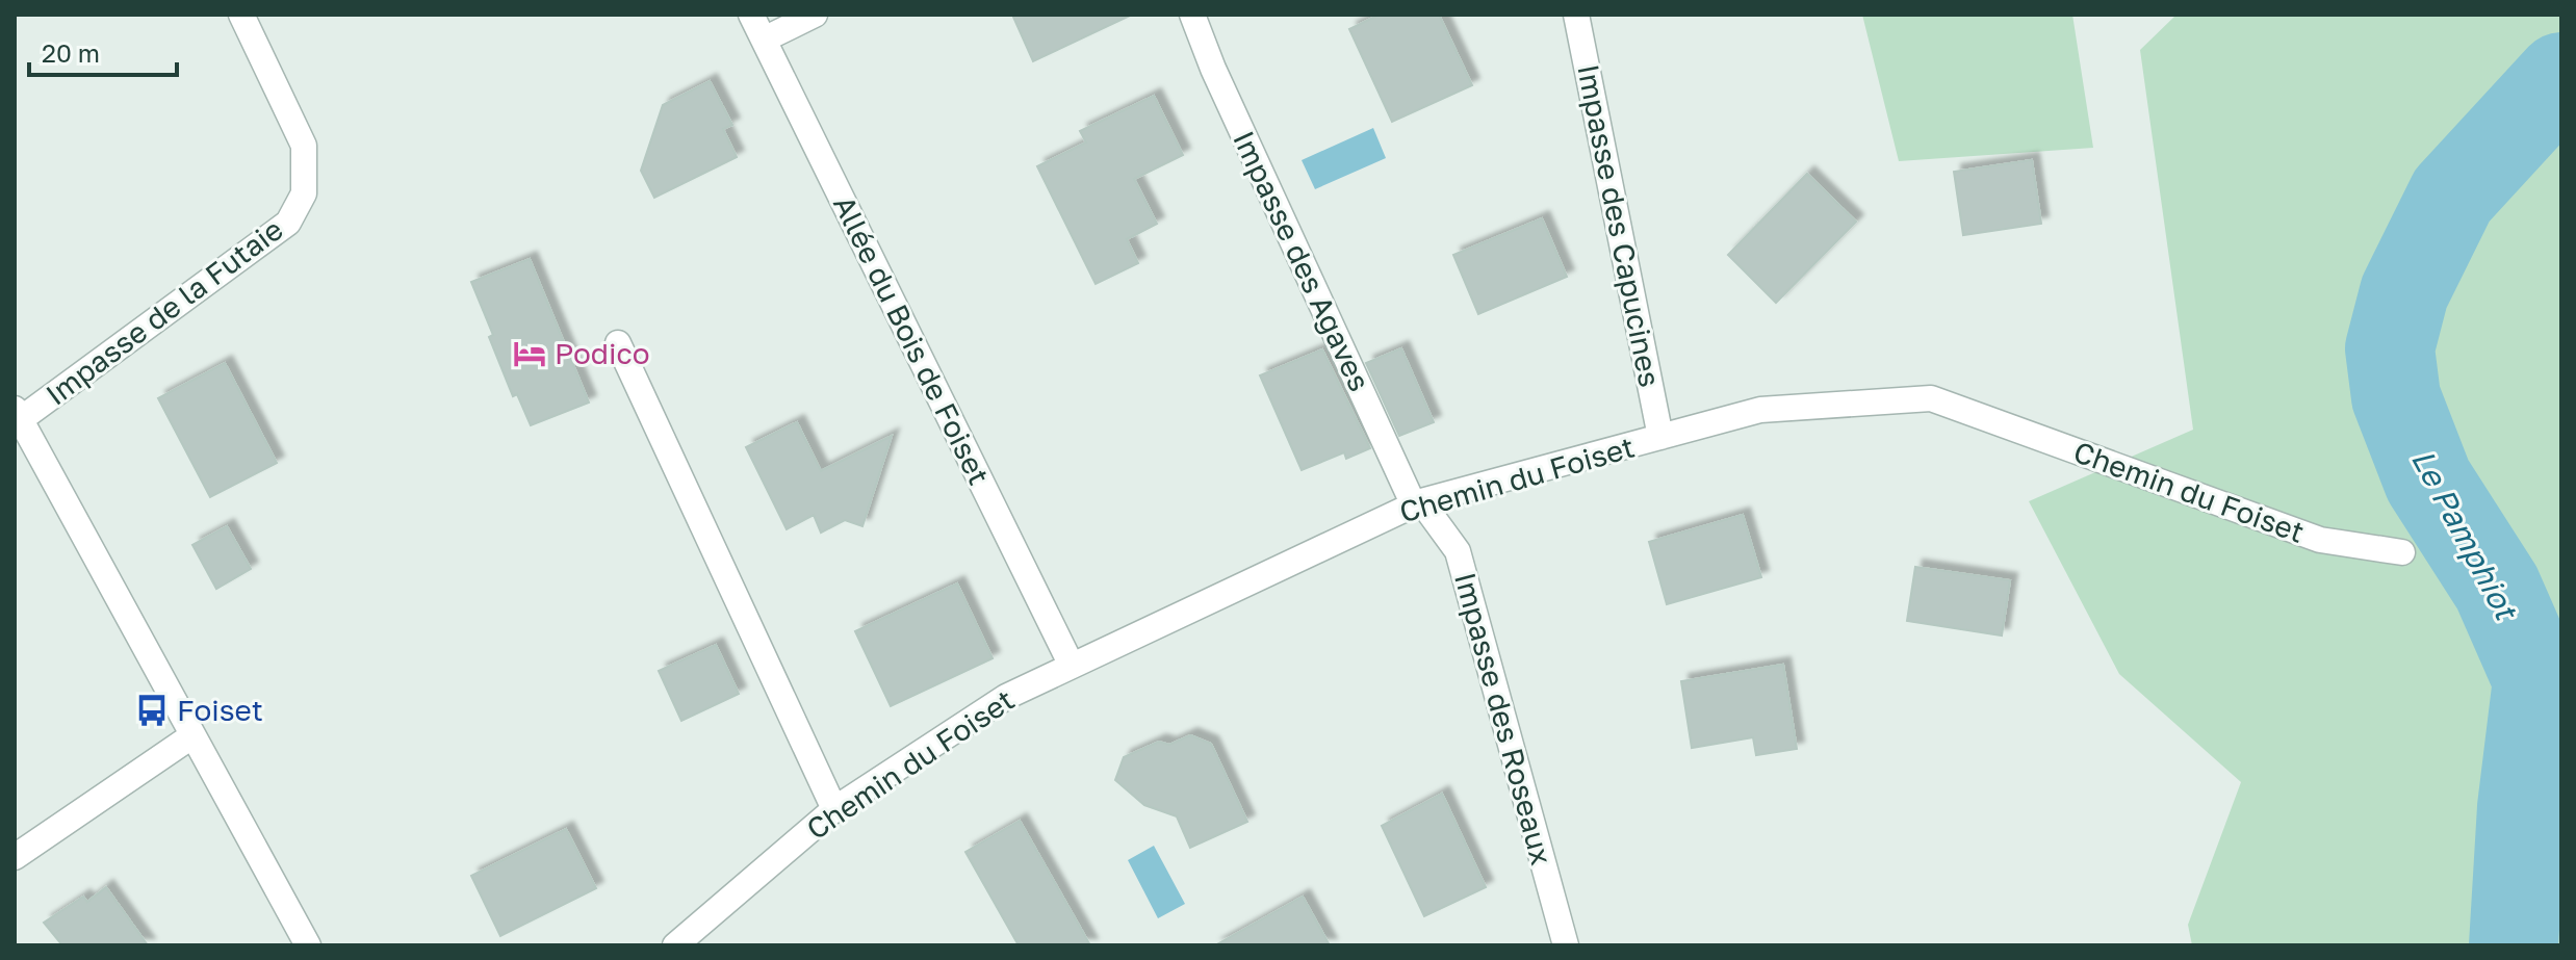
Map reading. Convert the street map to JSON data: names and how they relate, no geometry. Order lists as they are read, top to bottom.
{
  "streets": {
    "street": [
      "Impasse des Capucines",
      "Impasse des Agaves",
      "Impasse de la Futaie",
      "Allée du Bois de Foiset",
      "Chemin du Foiset",
      "Impasse des Roseaux"
    ]
  },
  "crossings": [
    ["Impasse des Capucines", "Chemin du Foiset"],
    ["Impasse des Agaves", "Chemin du Foiset"],
    ["Impasse des Agaves", "Impasse des Roseaux"],
    ["Allée du Bois de Foiset", "Chemin du Foiset"],
    ["Chemin du Foiset", "Impasse des Roseaux"]
  ],
  "water": ["Le Pamphiot"],
  "places": {
    "hotel": ["Podico"],
    "bus stop": ["Foiset"]
  },
  "scale_bar": "20 m"
}
